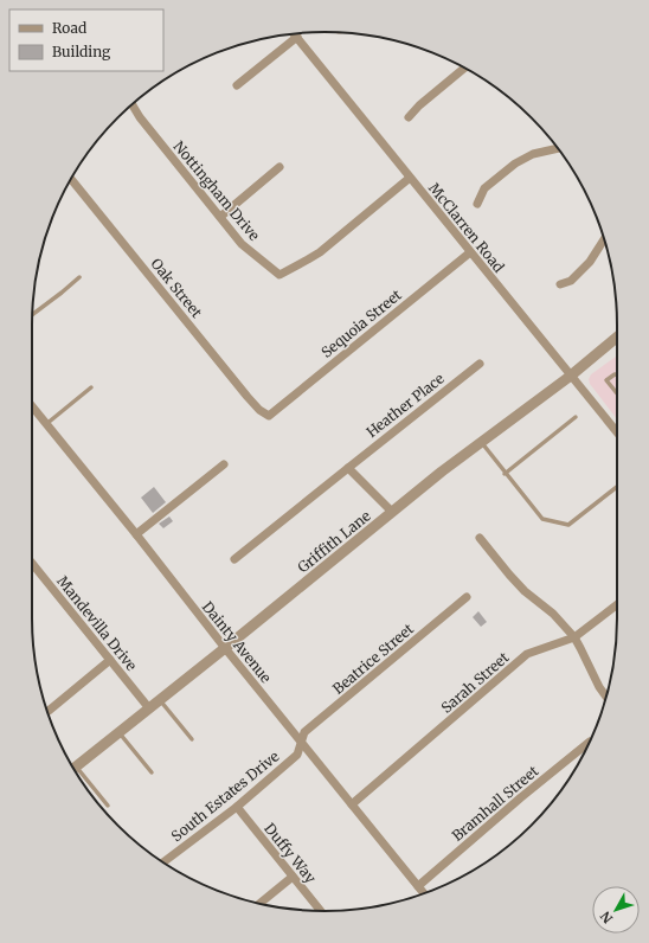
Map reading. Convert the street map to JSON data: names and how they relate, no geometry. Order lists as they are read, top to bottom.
{
  "streets": {
    "street": [
      "Nottingham Drive",
      "McClarren Road",
      "Oak Street",
      "Sequoia Street",
      "Heather Place",
      "Griffith Lane",
      "Mandevilla Drive",
      "Dainty Avenue",
      "Beatrice Street",
      "Sarah Street",
      "South Estates Drive",
      "Bramhall Street",
      "Duffy Way"
    ]
  },
  "crossings": [
    ["Nottingham Drive", "McClarren Road"],
    ["McClarren Road", "Sequoia Street"],
    ["McClarren Road", "Griffith Lane"],
    ["Oak Street", "Sequoia Street"],
    ["Griffith Lane", "Mandevilla Drive"],
    ["Griffith Lane", "Dainty Avenue"],
    ["Dainty Avenue", "Beatrice Street"],
    ["Dainty Avenue", "Sarah Street"],
    ["Dainty Avenue", "South Estates Drive"],
    ["Dainty Avenue", "Bramhall Street"],
    ["Beatrice Street", "South Estates Drive"],
    ["South Estates Drive", "Duffy Way"]
  ],
  "legend": ["Road", "Building"],
  "north": "bottom left"
}
